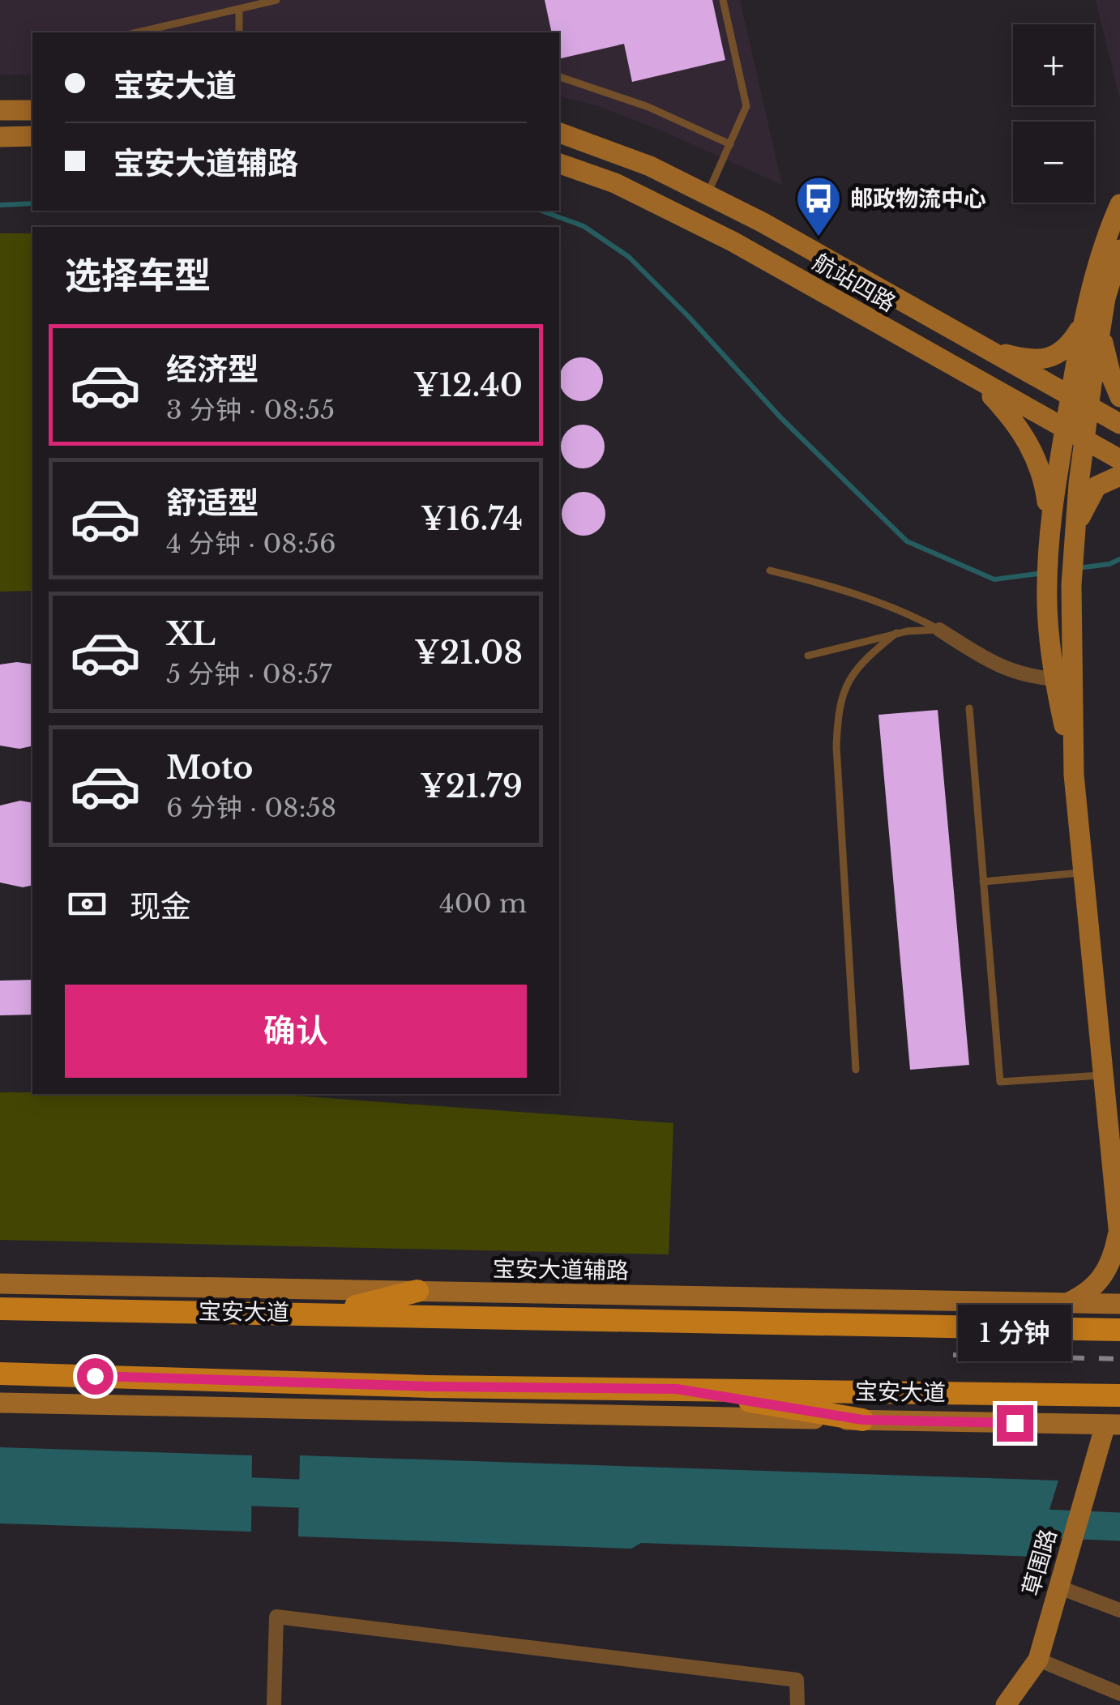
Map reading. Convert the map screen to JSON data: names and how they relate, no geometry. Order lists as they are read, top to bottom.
{
  "streets": {
    "main road": ["宝安大道"],
    "street": ["航站四路", "宝安大道辅路", "草围路"]
  },
  "places": {
    "bus stop": ["邮政物流中心"]
  },
  "page": {
    "map_buttons": ["+", "−"],
    "banner": ["宝安大道", "宝安大道辅路"],
    "heading": "选择车型",
    "list": [
      {
        "name": "经济型",
        "note": "3 分钟 · 08:55",
        "value": "¥12.40"
      },
      {
        "name": "舒适型",
        "note": "4 分钟 · 08:56",
        "value": "¥16.74"
      },
      {
        "name": "XL",
        "note": "5 分钟 · 08:57",
        "value": "¥21.08"
      },
      {
        "name": "Moto",
        "note": "6 分钟 · 08:58",
        "value": "¥21.79"
      }
    ],
    "pay": ["现金", "400 m"],
    "buttons": "确认",
    "bubble": "1 分钟"
  }
}
